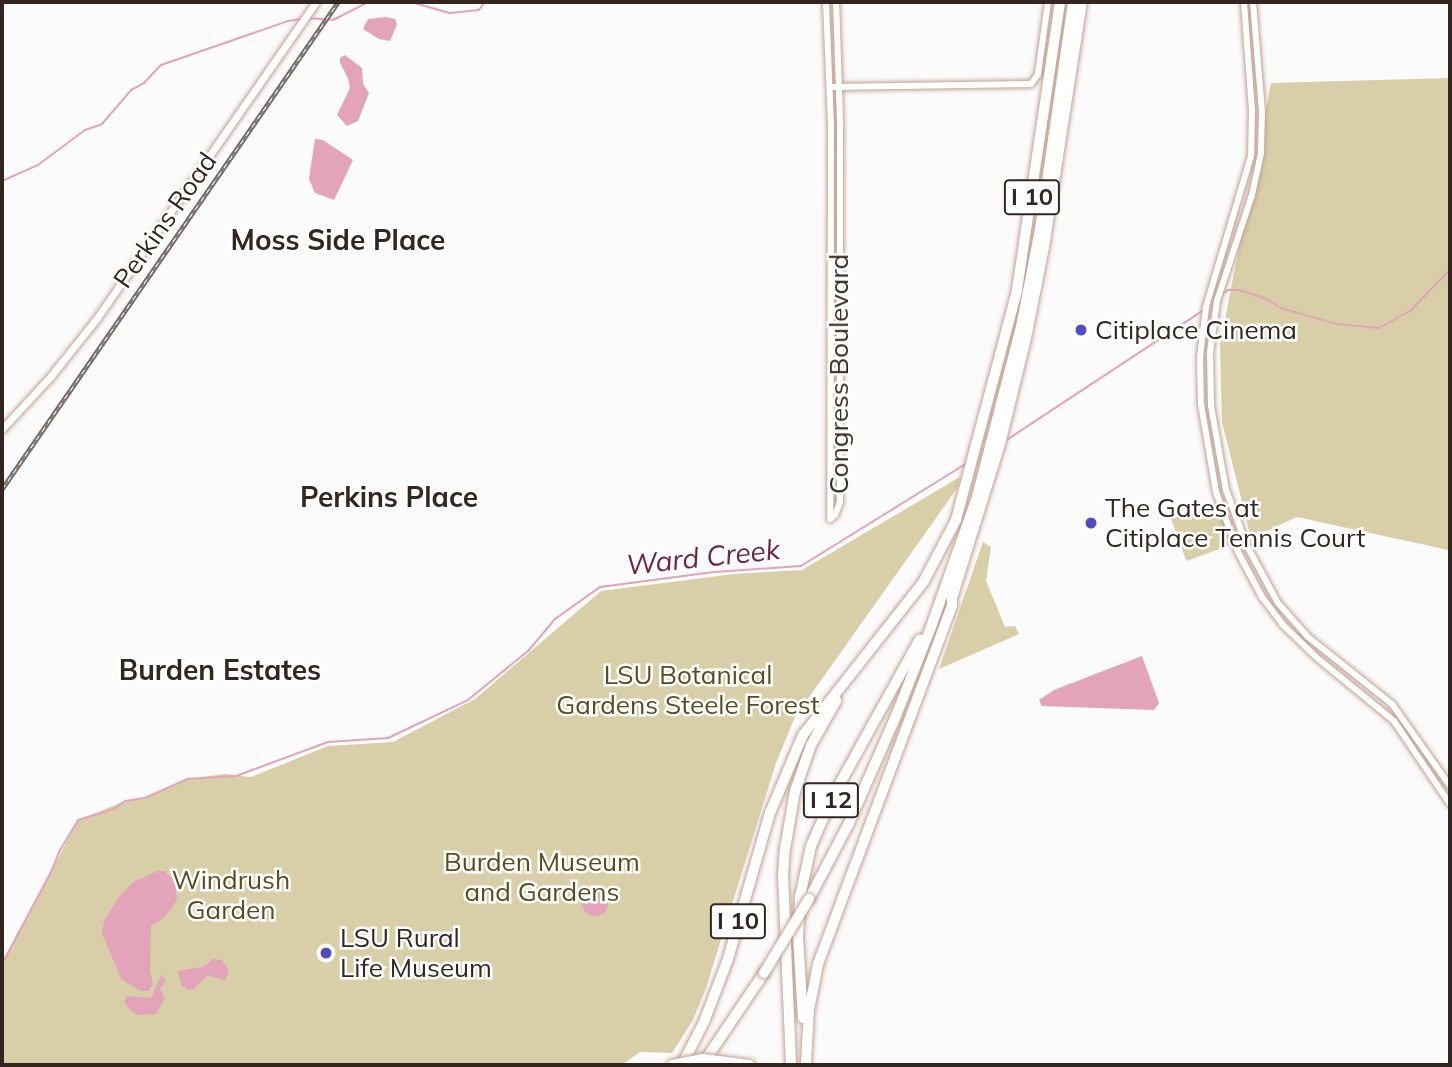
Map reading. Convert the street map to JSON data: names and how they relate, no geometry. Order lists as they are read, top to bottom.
{
  "streets": {
    "highway": ["I 10", "I 12"],
    "main road": ["Perkins Road"],
    "street": ["Congress Boulevard"]
  },
  "crossings": [
    ["I 10", "I 12"]
  ],
  "districts": ["Moss Side Place", "Perkins Place", "Burden Estates"],
  "water": ["Ward Creek"],
  "parks": ["LSU Botanical Gardens Steele Forest", "Burden Museum and Gardens", "Windrush Garden"],
  "places": ["Citiplace Cinema", "The Gates at Citiplace Tennis Court", "LSU Rural Life Museum"]
}
